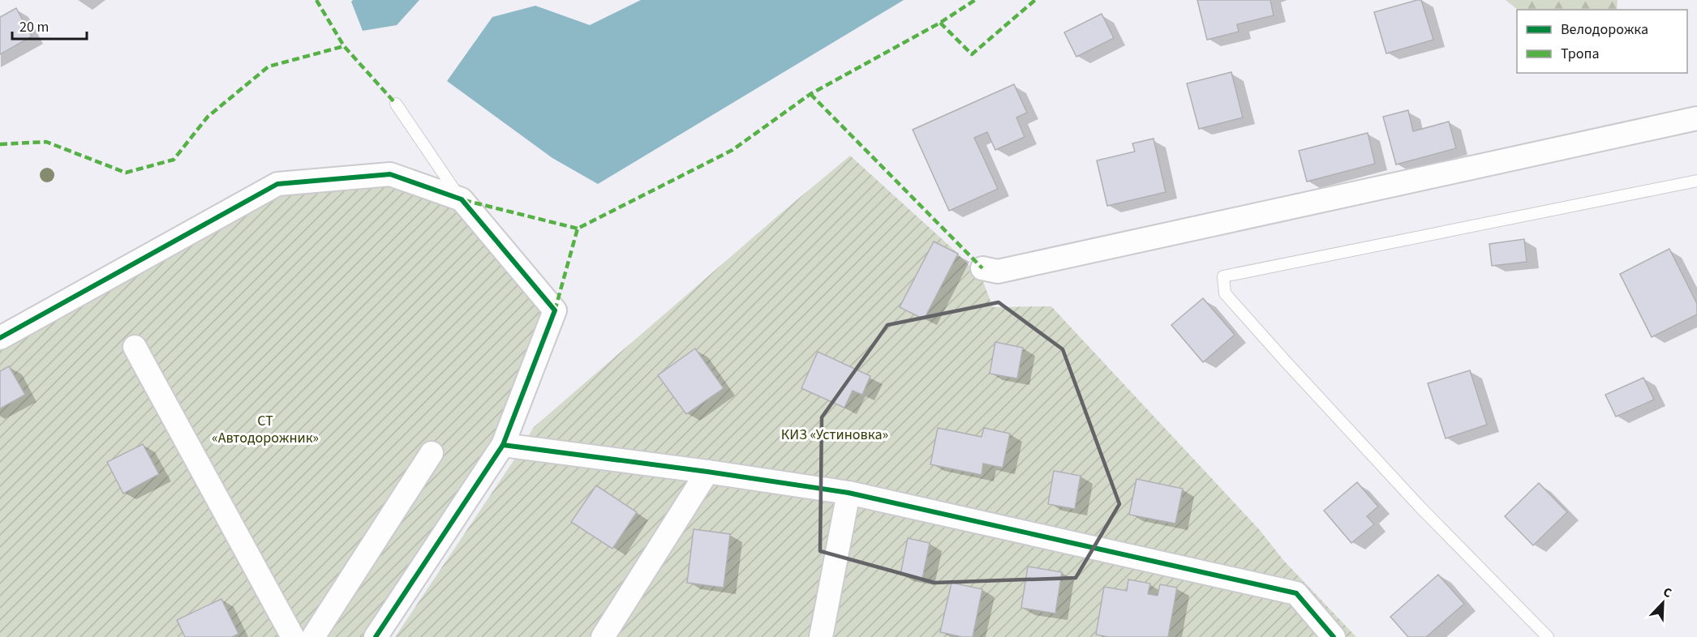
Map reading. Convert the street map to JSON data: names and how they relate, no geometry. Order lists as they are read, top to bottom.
{
  "parks": ["СТ «Автодорожник»", "КИЗ «Устиновка»"],
  "legend": ["Велодорожка", "Тропа"],
  "scale_bar": "20 m",
  "north": "top right"
}
